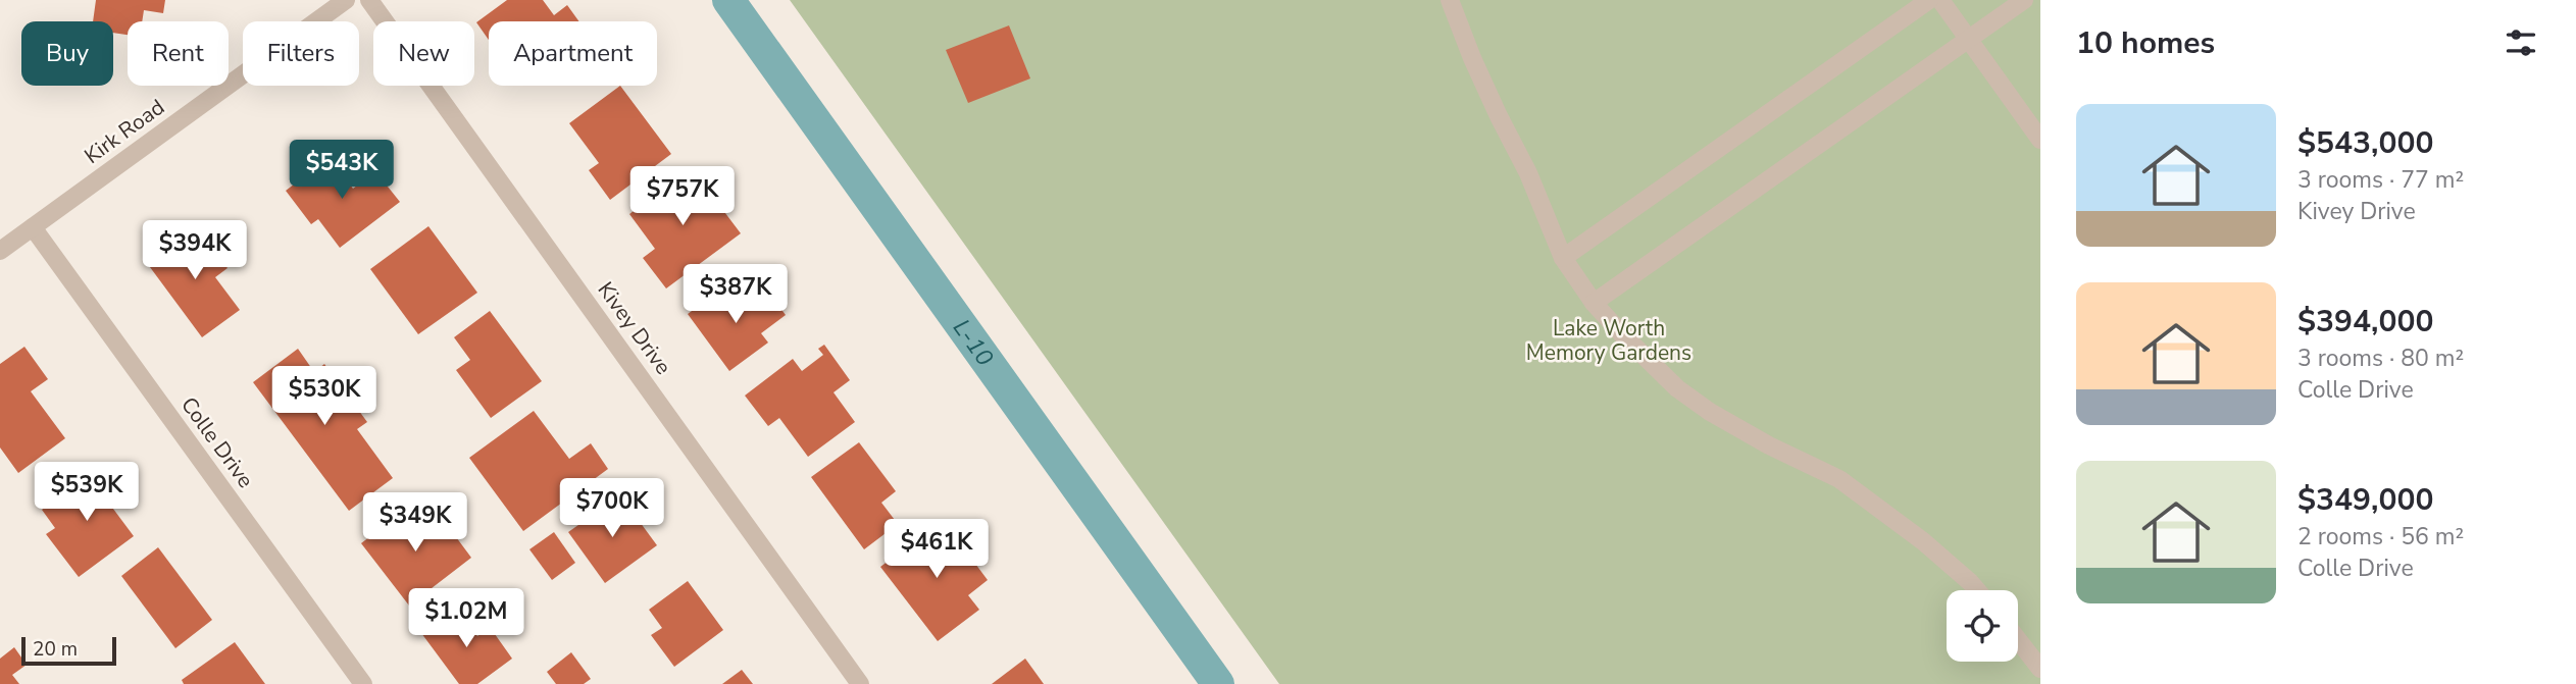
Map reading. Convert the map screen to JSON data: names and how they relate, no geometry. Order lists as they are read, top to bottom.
{
  "streets": {
    "street": ["Kirk Road", "Kivey Drive", "Colle Drive"]
  },
  "crossings": [
    ["Kirk Road", "Colle Drive"]
  ],
  "water": ["L-10"],
  "parks": ["Lake Worth Memory Gardens"],
  "scale_bar": "20 m",
  "page": {
    "heading": "10 homes",
    "chip": [
      "Buy",
      "Rent",
      "Filters",
      "New",
      "Apartment"
    ],
    "list": [
      {
        "name": "$543,000",
        "note": "3 rooms · 77 m² · Kivey Drive"
      },
      {
        "name": "$394,000",
        "note": "3 rooms · 80 m² · Colle Drive"
      },
      {
        "name": "$349,000",
        "note": "2 rooms · 56 m² · Colle Drive"
      }
    ],
    "price": [
      "$543K",
      "$757K",
      "$394K",
      "$387K",
      "$530K",
      "$539K",
      "$700K",
      "$349K",
      "$461K",
      "$1.02M"
    ],
    "scale": "20 m"
  }
}
